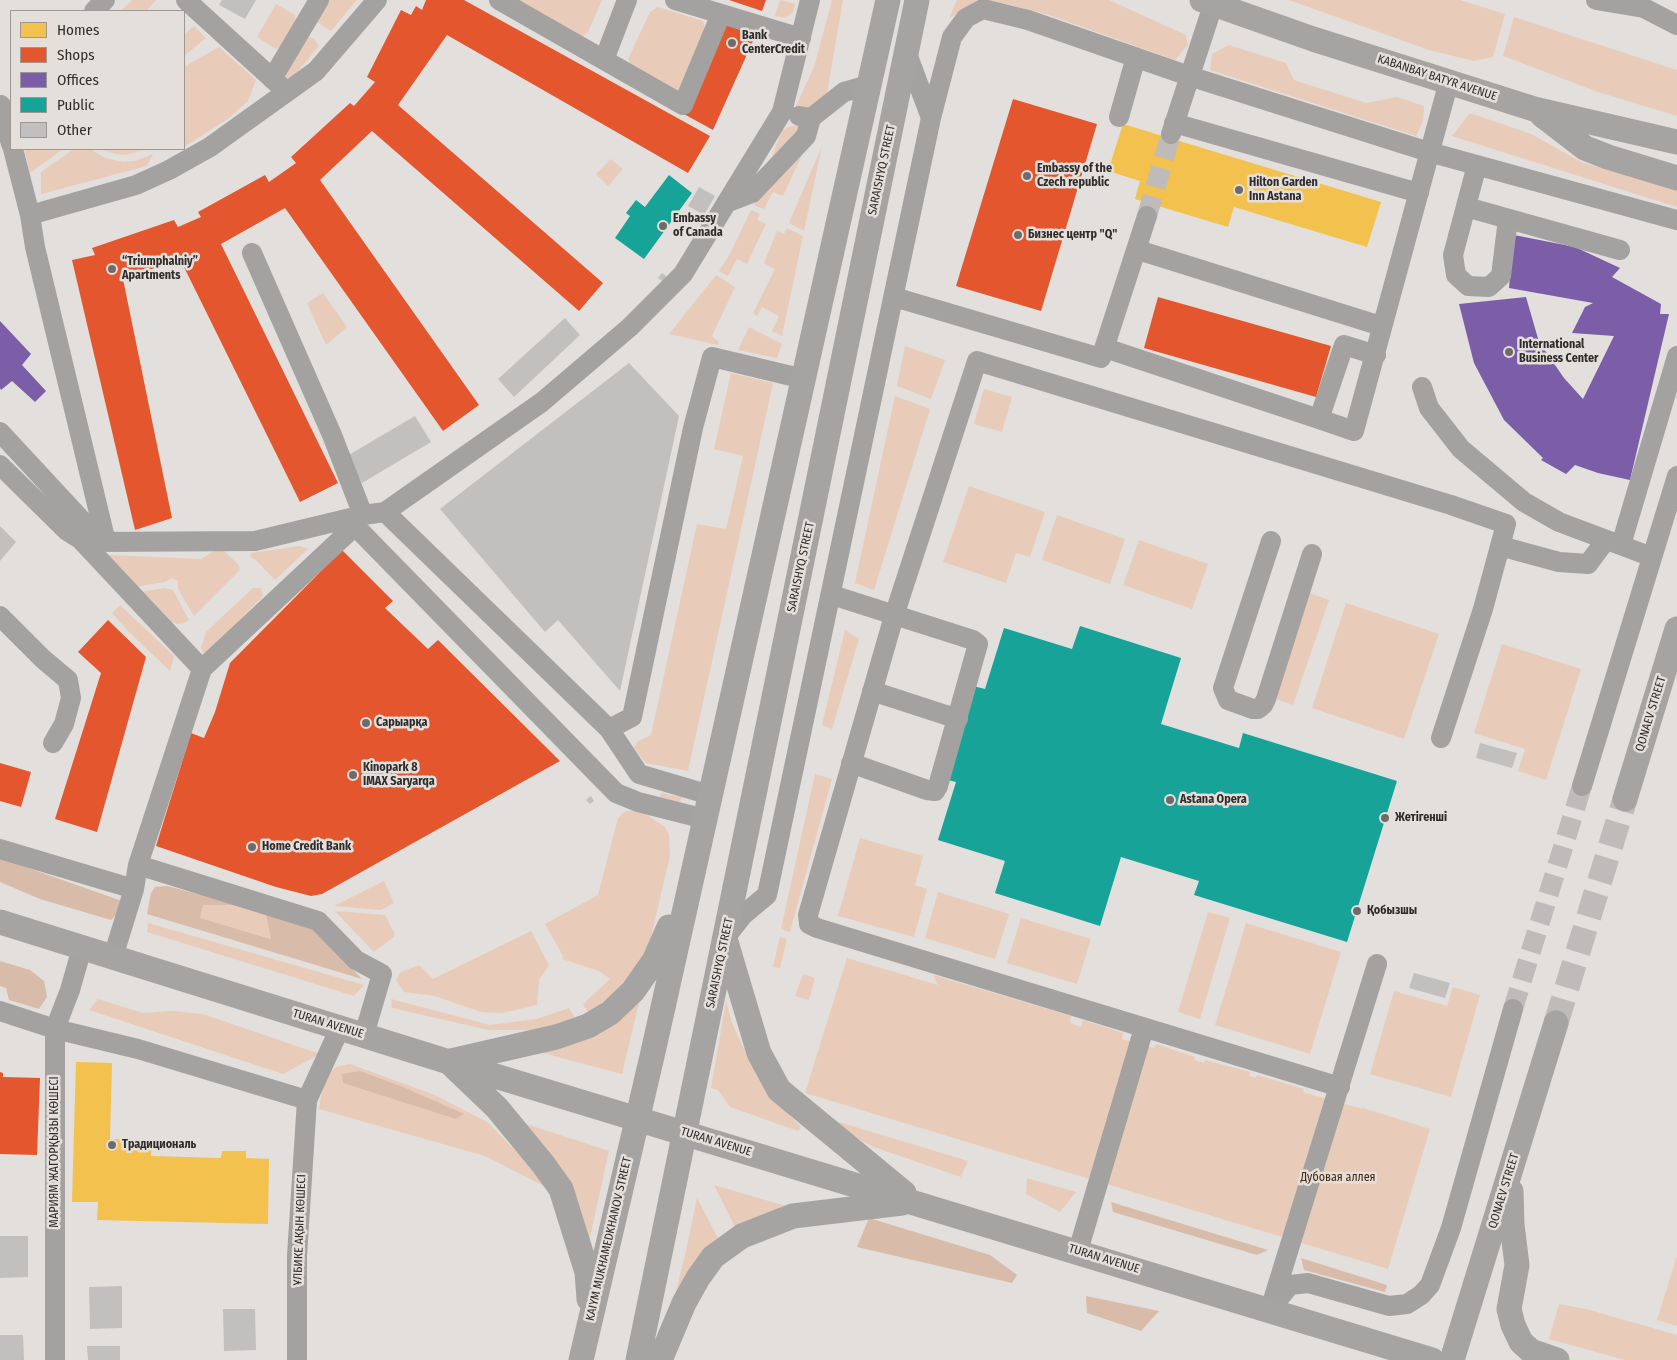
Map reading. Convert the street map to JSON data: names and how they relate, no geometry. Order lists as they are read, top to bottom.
{
  "streets": {
    "main road": [
      "KABANBAY BATYR AVENUE",
      "SARAISHYQ STREET",
      "QONAEV STREET",
      "TURAN AVENUE",
      "KAIYM MUKHAMEDKHANOV STREET"
    ],
    "street": ["МАРИЯМ ЖАГОРҚЫЗЫ КӨШЕСІ", "ҰЛБИКЕ АҚЫН КӨШЕСІ"]
  },
  "crossings": [
    ["SARAISHYQ STREET", "TURAN AVENUE"],
    ["TURAN AVENUE", "МАРИЯМ ЖАГОРҚЫЗЫ КӨШЕСІ"],
    ["TURAN AVENUE", "KAIYM MUKHAMEDKHANOV STREET"]
  ],
  "parks": ["Дубовая аллея"],
  "places": [
    "Bank CenterCredit",
    "Embassy of the Czech republic",
    "Hilton Garden Inn Astana",
    "Embassy of Canada",
    "Бизнес центр \"Q\"",
    "“Triumphalniy” Apartments",
    "International Business Center",
    "Сарыарқа",
    "Kinopark 8 IMAX Saryarqa",
    "Astana Opera",
    "Жетігенші",
    "Home Credit Bank",
    "Қобызшы",
    "Традициональ"
  ],
  "legend": [
    "Homes",
    "Shops",
    "Offices",
    "Public",
    "Other"
  ]
}
